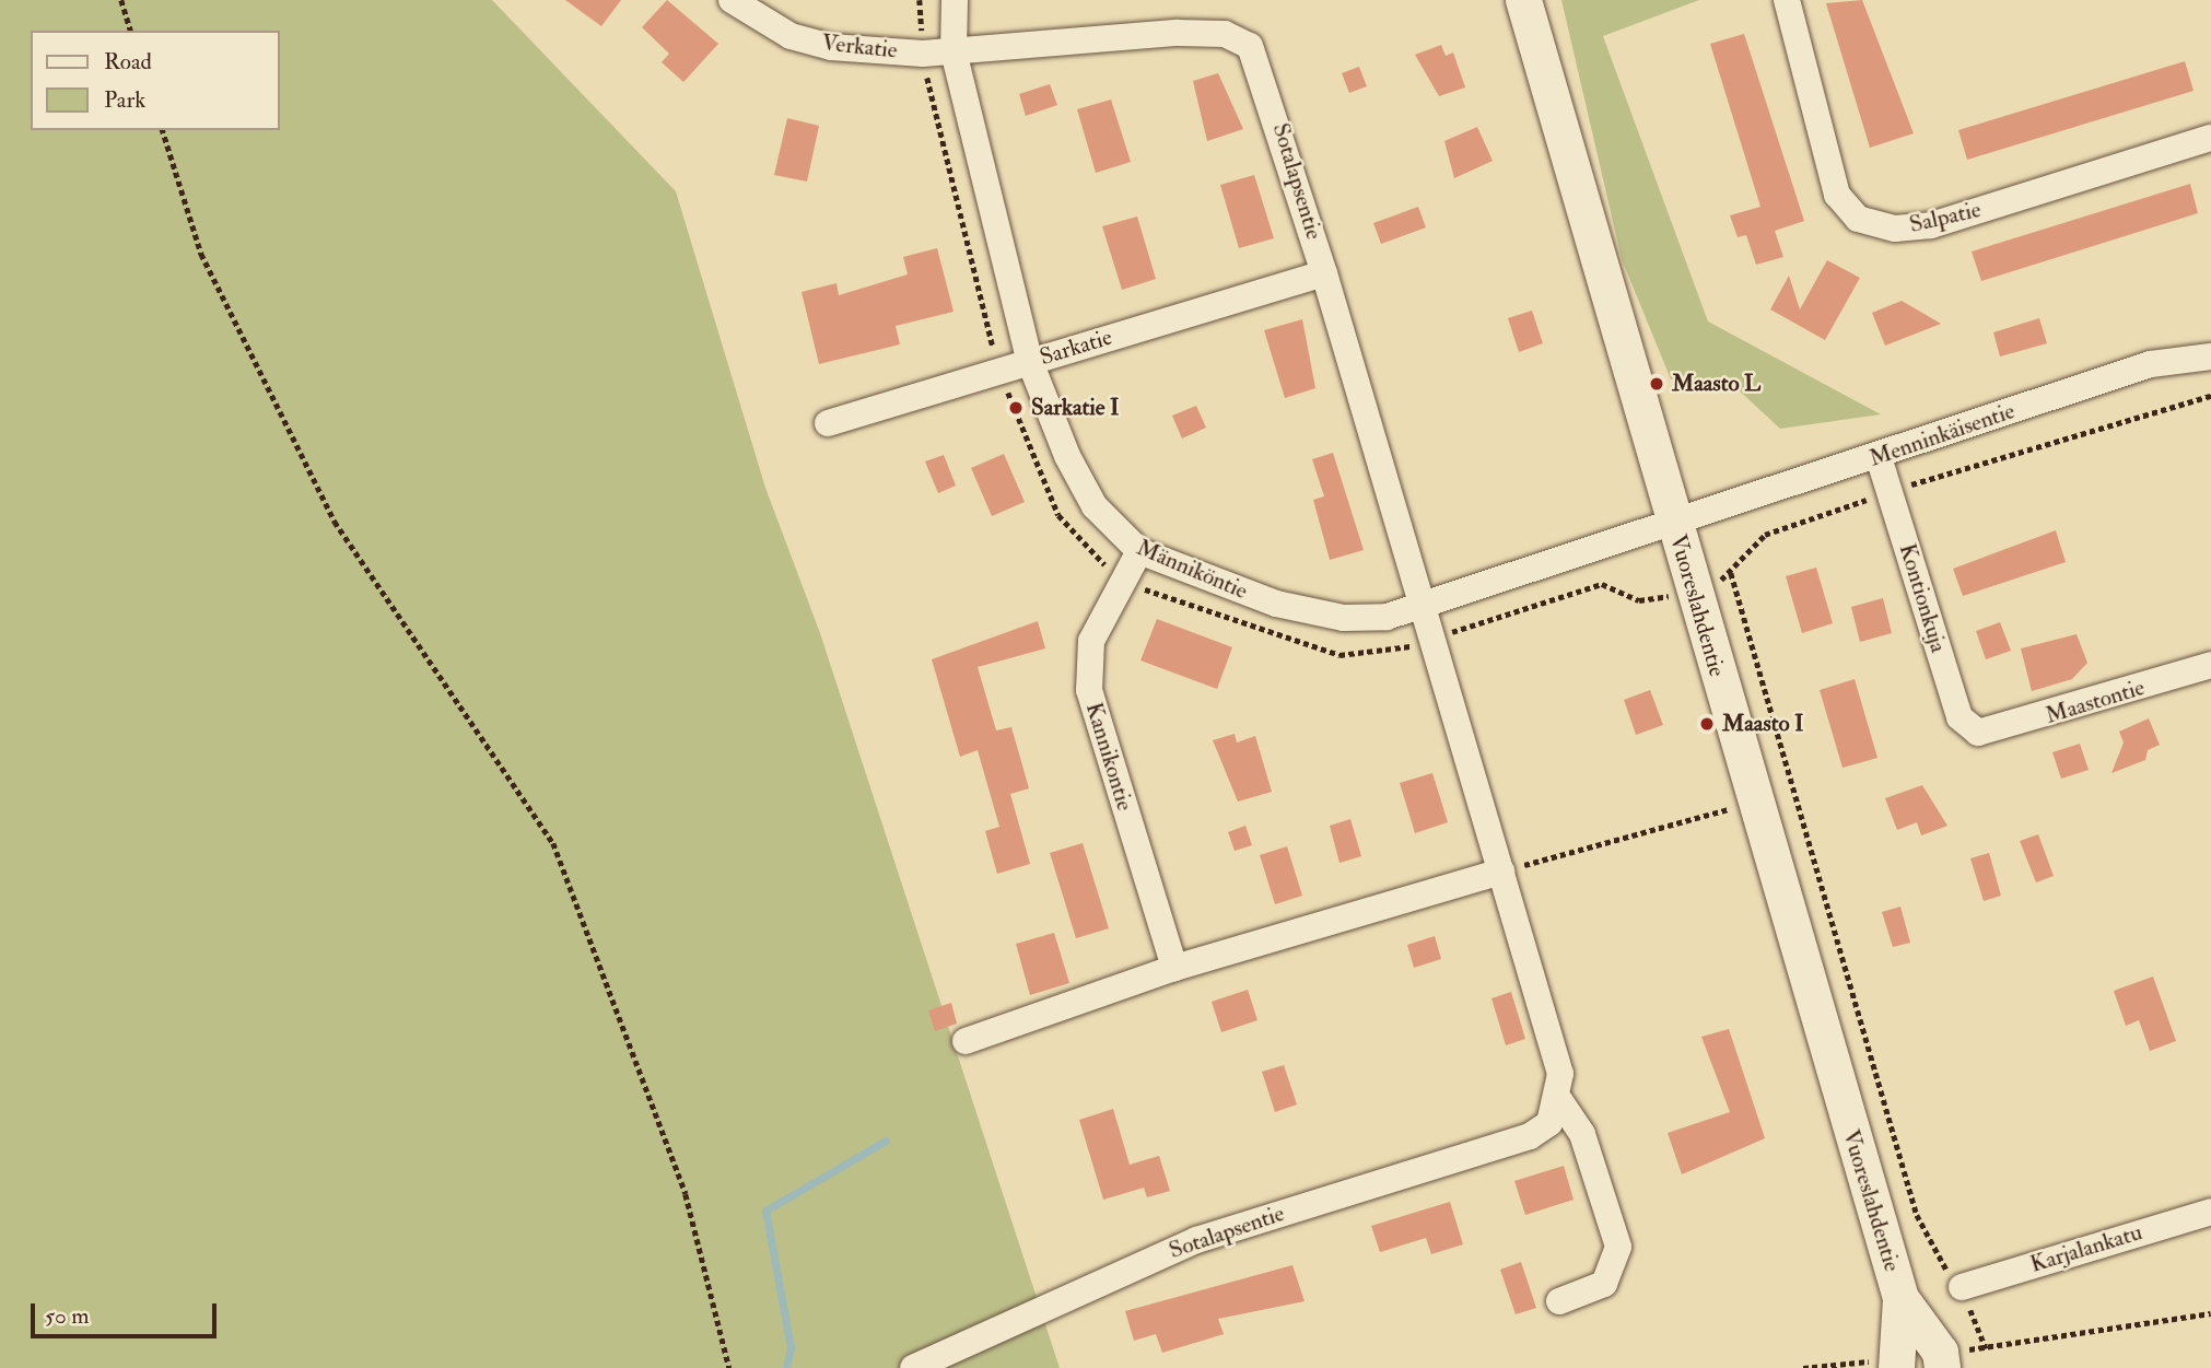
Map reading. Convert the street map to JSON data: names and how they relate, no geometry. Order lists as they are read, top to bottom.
{
  "streets": {
    "street": [
      "Verkatie",
      "Sotalapsentie",
      "Salpatie",
      "Sarkatie",
      "Menninkäisentie",
      "Männiköntie",
      "Kontionkuja",
      "Vuoreslahdentie",
      "Maastontie",
      "Kannikontie",
      "Karjalankatu"
    ]
  },
  "crossings": [
    ["Verkatie", "Sotalapsentie"],
    ["Verkatie", "Männiköntie"],
    ["Sotalapsentie", "Sarkatie"],
    ["Sotalapsentie", "Männiköntie"],
    ["Sarkatie", "Männiköntie"],
    ["Menninkäisentie", "Männiköntie"],
    ["Menninkäisentie", "Kontionkuja"],
    ["Menninkäisentie", "Vuoreslahdentie"],
    ["Männiköntie", "Vuoreslahdentie"],
    ["Männiköntie", "Kannikontie"],
    ["Kontionkuja", "Maastontie"]
  ],
  "places": ["Maasto L", "Sarkatie I", "Maasto I"],
  "legend": ["Road", "Park"],
  "scale_bar": "50 m"
}
